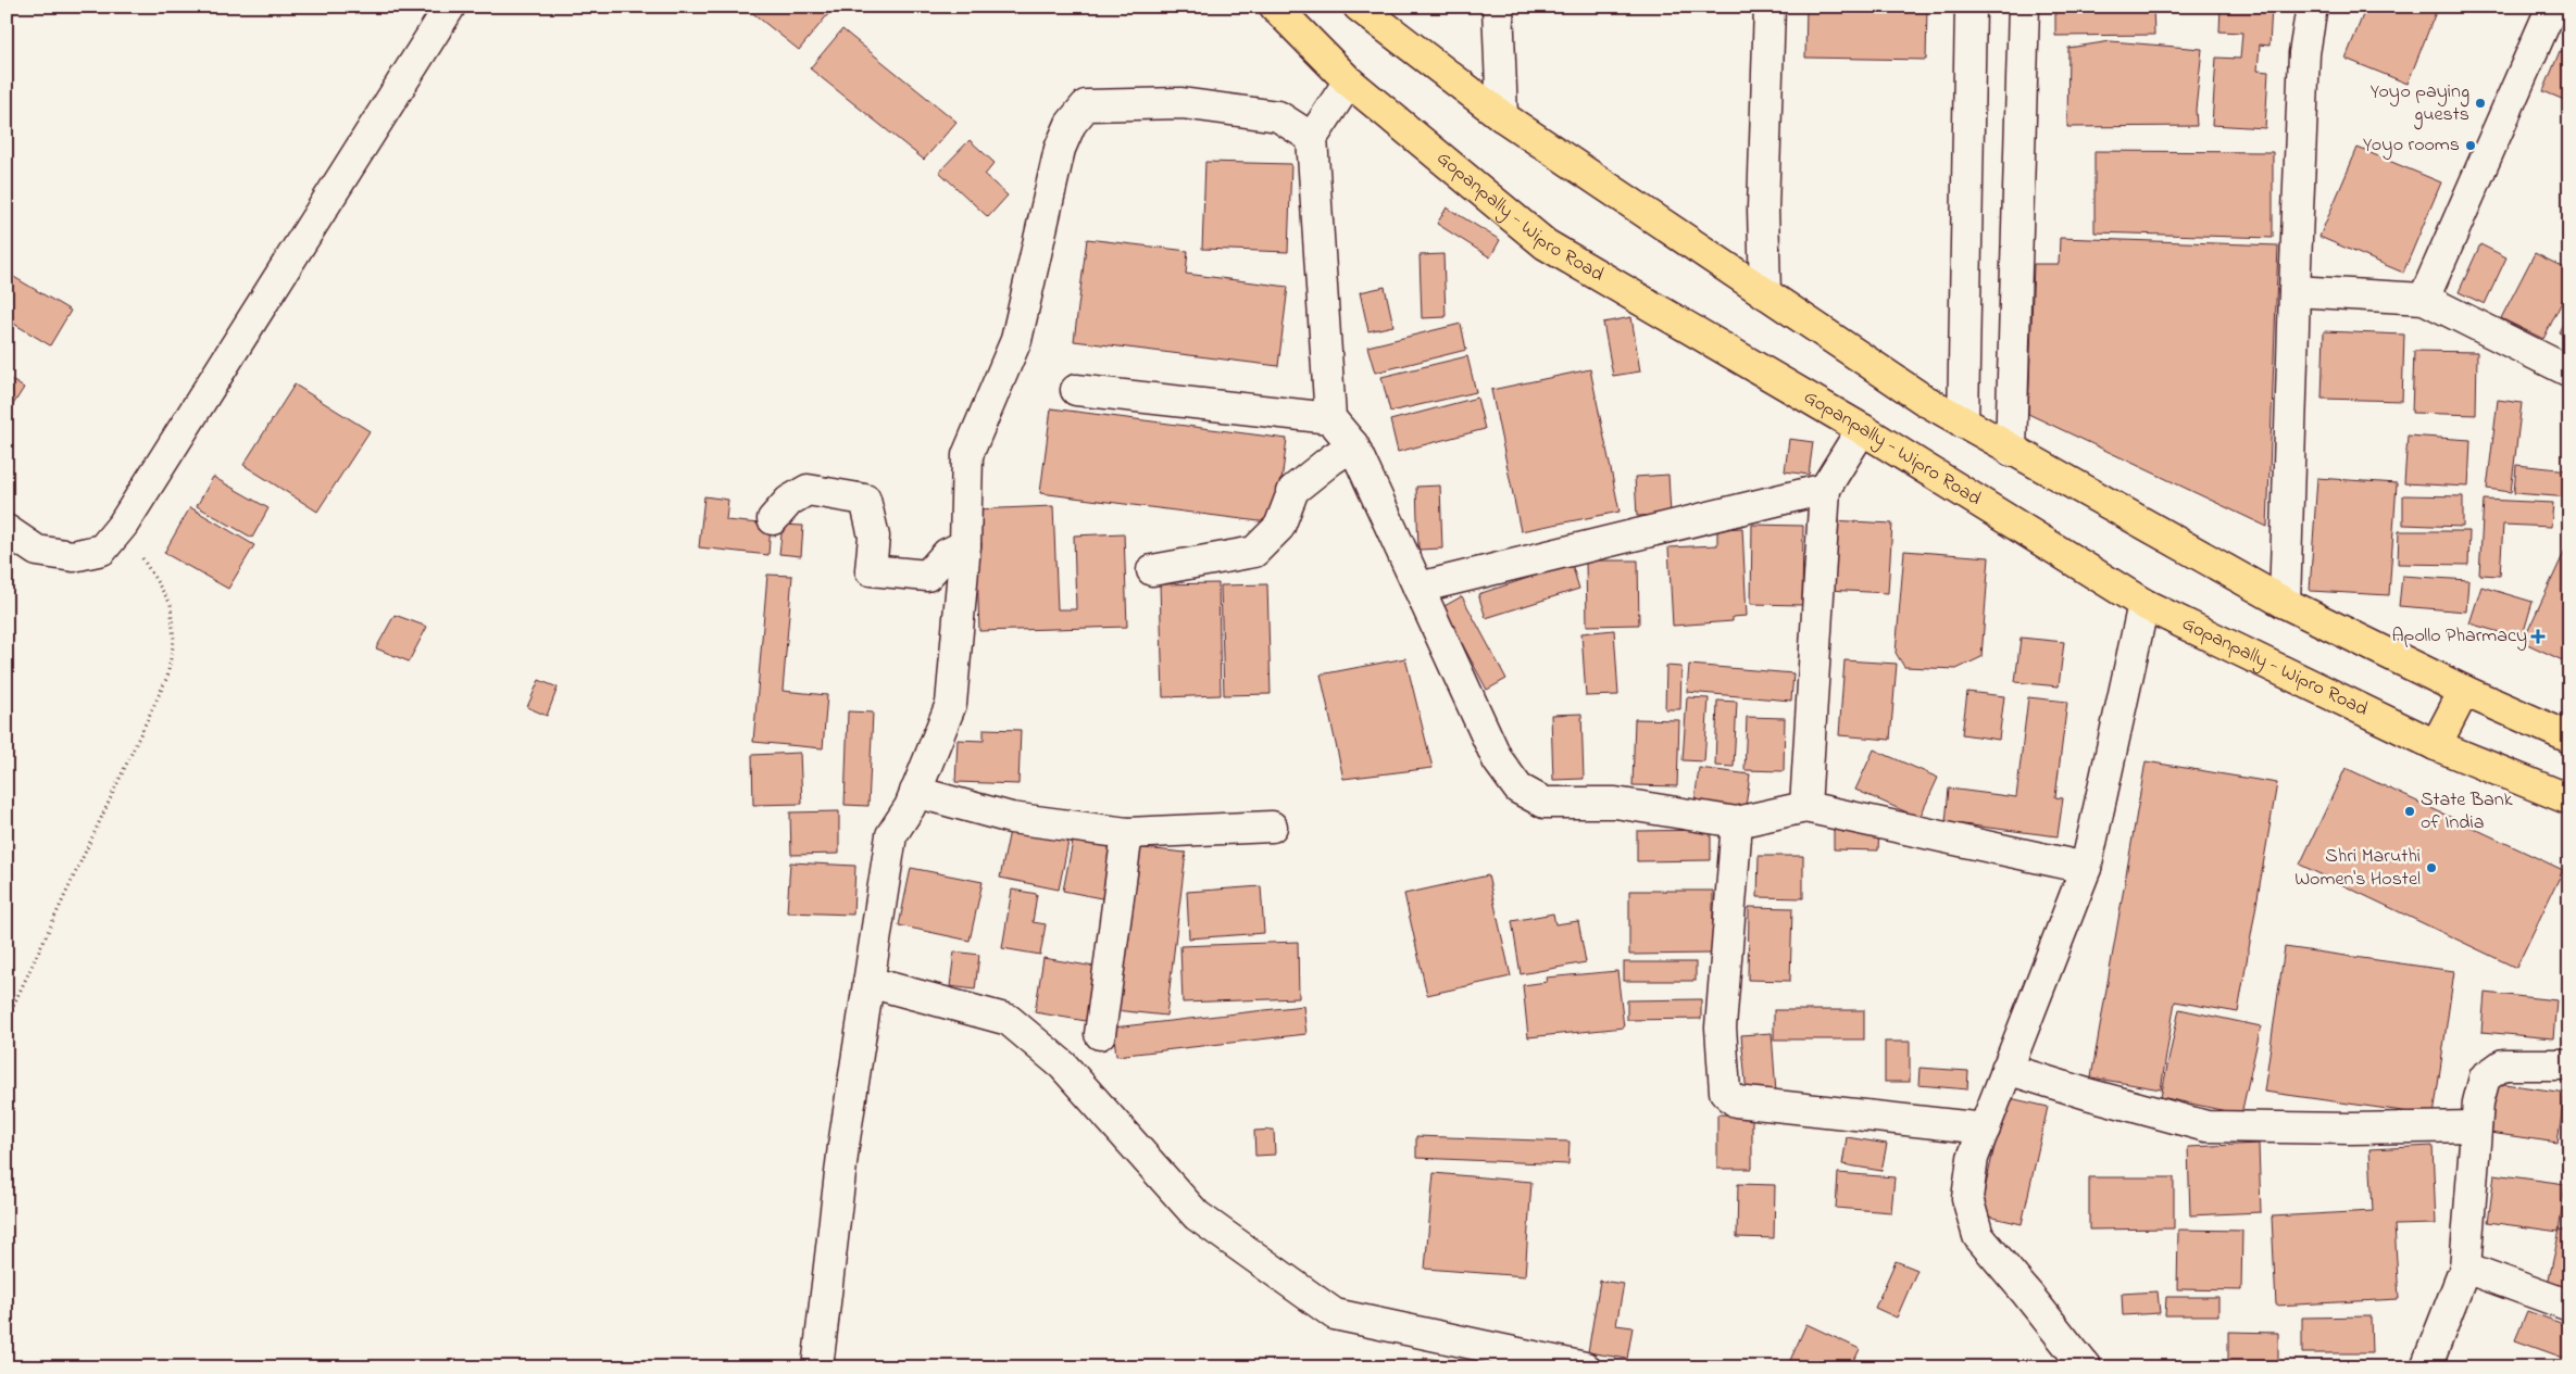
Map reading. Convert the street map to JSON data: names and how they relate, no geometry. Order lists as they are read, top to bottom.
{
  "streets": {
    "main road": ["Gopanpally - Wipro Road"]
  },
  "places": {
    "other": [
      "Yoyo paying guests",
      "Yoyo rooms",
      "State Bank of India",
      "Shri Maruthi Women's Hostel"
    ],
    "health": ["Apollo Pharmacy"]
  }
}
